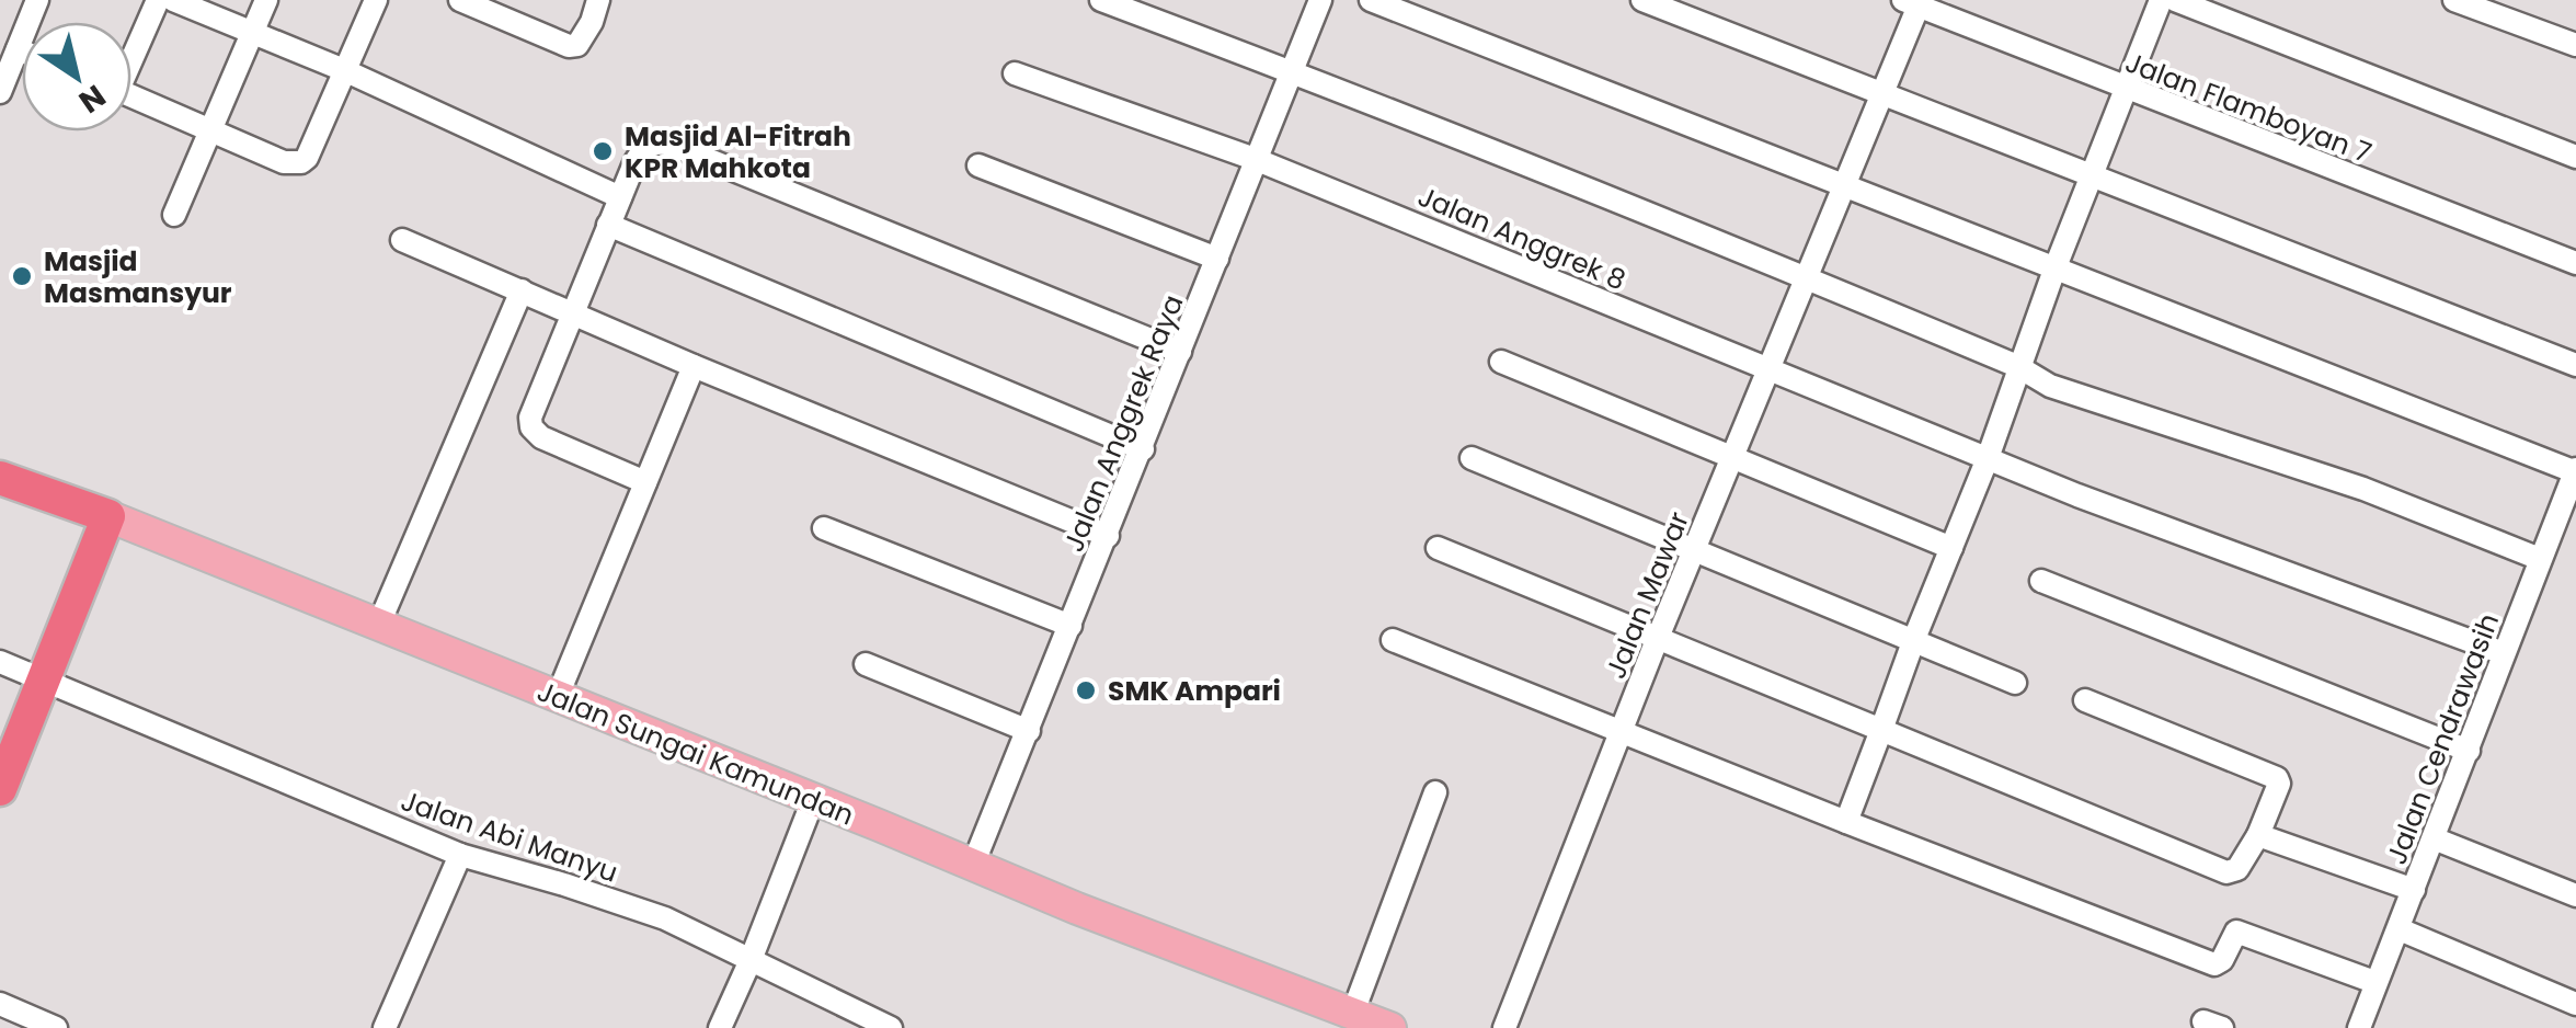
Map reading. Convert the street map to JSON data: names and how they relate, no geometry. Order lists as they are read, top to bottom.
{
  "streets": {
    "highway": ["Jalan Sungai Kamundan"],
    "street": [
      "Jalan Flamboyan 7",
      "Jalan Anggrek 8",
      "Jalan Anggrek Raya",
      "Jalan Mawar",
      "Jalan Cendrawasih",
      "Jalan Abi Manyu"
    ]
  },
  "crossings": [
    ["Jalan Flamboyan 7", "Jalan Mawar"],
    ["Jalan Anggrek 8", "Jalan Anggrek Raya"],
    ["Jalan Anggrek 8", "Jalan Mawar"],
    ["Jalan Anggrek 8", "Jalan Cendrawasih"],
    ["Jalan Anggrek Raya", "Jalan Sungai Kamundan"]
  ],
  "places": ["Masjid Al-Fitrah KPR Mahkota", "Masjid Masmansyur", "SMK Ampari"],
  "north": "bottom right"
}
